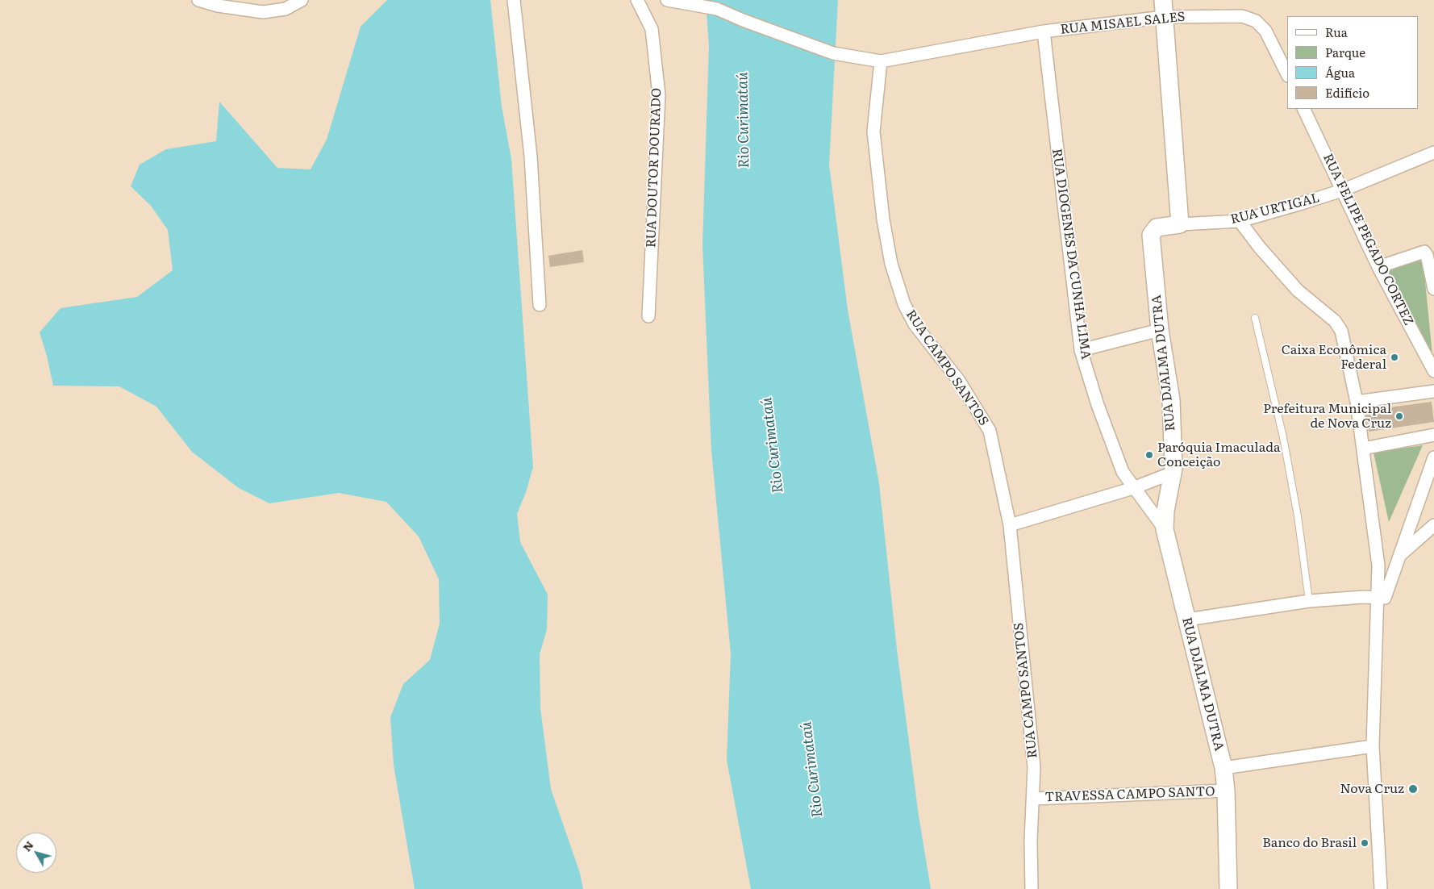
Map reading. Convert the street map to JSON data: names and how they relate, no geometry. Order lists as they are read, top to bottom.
{
  "streets": {
    "main road": ["RUA DJALMA DUTRA"],
    "street": [
      "RUA MISAEL SALES",
      "RUA DOUTOR DOURADO",
      "RUA URTIGAL",
      "RUA FELIPE PEGADO CORTEZ",
      "RUA DIOGENES DA CUNHA LIMA",
      "RUA CAMPO SANTOS",
      "TRAVESSA CAMPO SANTO"
    ]
  },
  "crossings": [
    ["RUA MISAEL SALES", "RUA DIOGENES DA CUNHA LIMA"],
    ["RUA URTIGAL", "RUA FELIPE PEGADO CORTEZ"],
    ["RUA URTIGAL", "RUA DJALMA DUTRA"],
    ["RUA DIOGENES DA CUNHA LIMA", "RUA DJALMA DUTRA"],
    ["RUA DJALMA DUTRA", "TRAVESSA CAMPO SANTO"],
    ["RUA CAMPO SANTOS", "TRAVESSA CAMPO SANTO"]
  ],
  "water": ["Rio Curimataú"],
  "places": [
    "Caixa Econômica Federal",
    "Prefeitura Municipal de Nova Cruz",
    "Paróquia Imaculada Conceição",
    "Nova Cruz",
    "Banco do Brasil"
  ],
  "legend": [
    "Rua",
    "Parque",
    "Água",
    "Edifício"
  ],
  "north": "top left"
}
